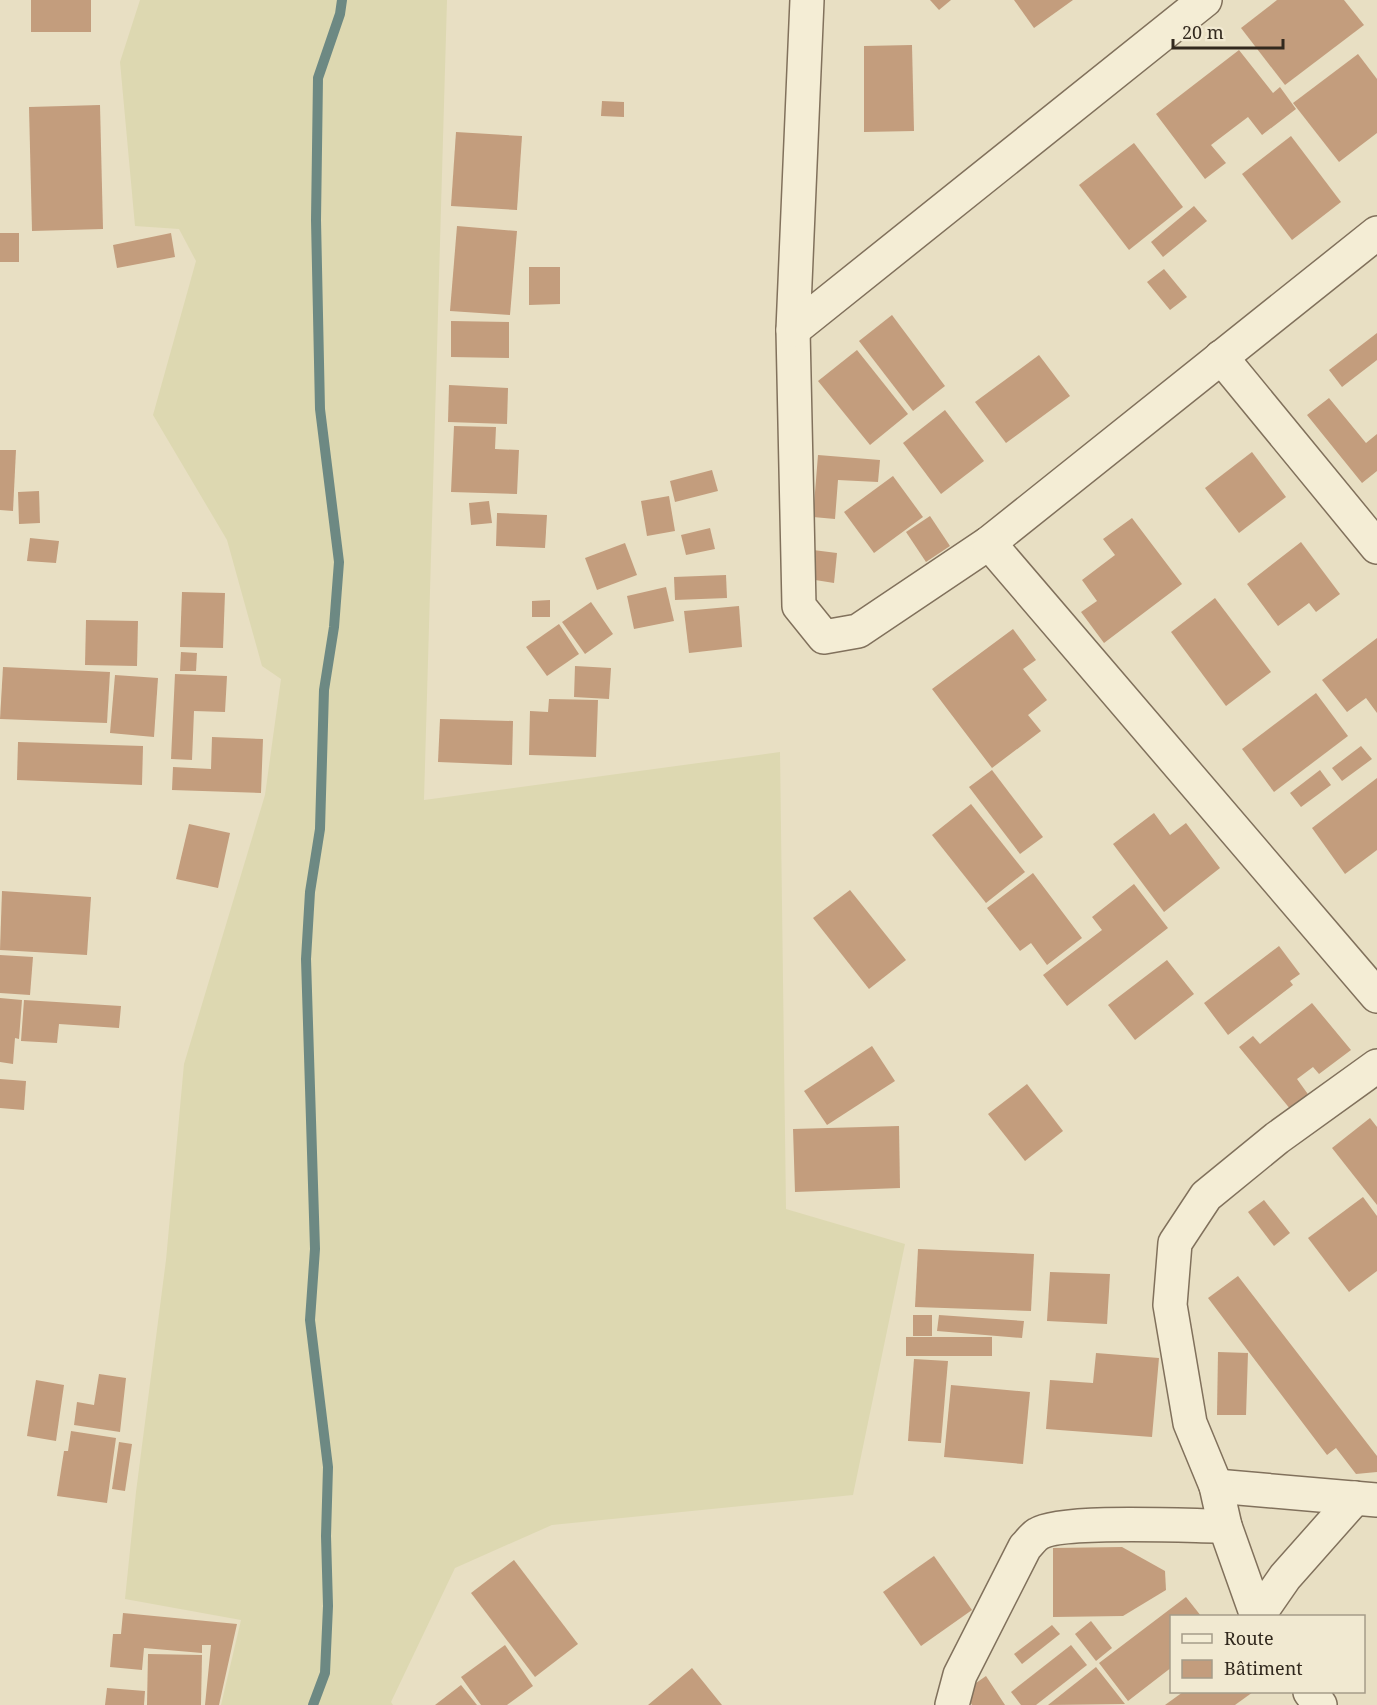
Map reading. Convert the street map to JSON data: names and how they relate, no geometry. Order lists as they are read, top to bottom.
{
  "legend": ["Route", "Bâtiment"],
  "scale_bar": "20 m"
}
